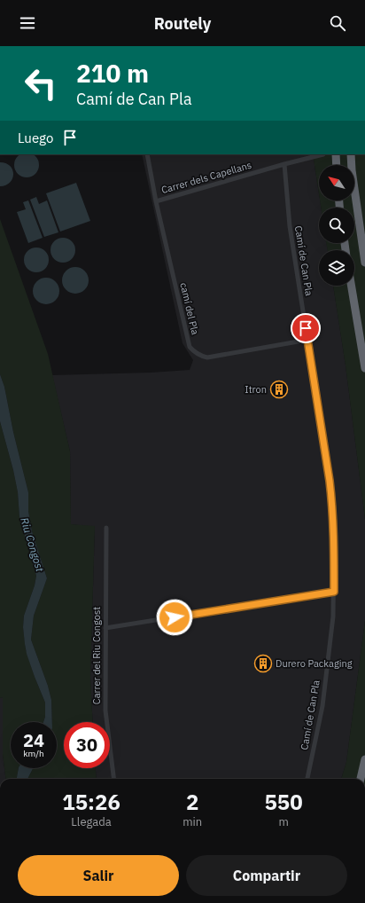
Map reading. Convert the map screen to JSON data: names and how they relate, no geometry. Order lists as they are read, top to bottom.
{
  "streets": {
    "street": [
      "Carrer dels Capellans",
      "Camí de Can Pla",
      "camí del Pla",
      "Carrer del Riu Congost"
    ]
  },
  "crossings": [
    ["Carrer dels Capellans", "Camí de Can Pla"],
    ["Carrer dels Capellans", "camí del Pla"],
    ["Camí de Can Pla", "camí del Pla"]
  ],
  "water": ["Riu Congost"],
  "places": {
    "building": ["Itron", "Durero Packaging"]
  },
  "north": "top left",
  "page": {
    "header": "Routely",
    "turn": ["210 m", "Camí de Can Pla"],
    "then": "Luego",
    "speed": "24 km/h",
    "limit": "30",
    "eta": [
      "15:26",
      "Llegada",
      "2",
      "min",
      "550",
      "m"
    ],
    "buttons": ["Salir", "Compartir"]
  }
}
